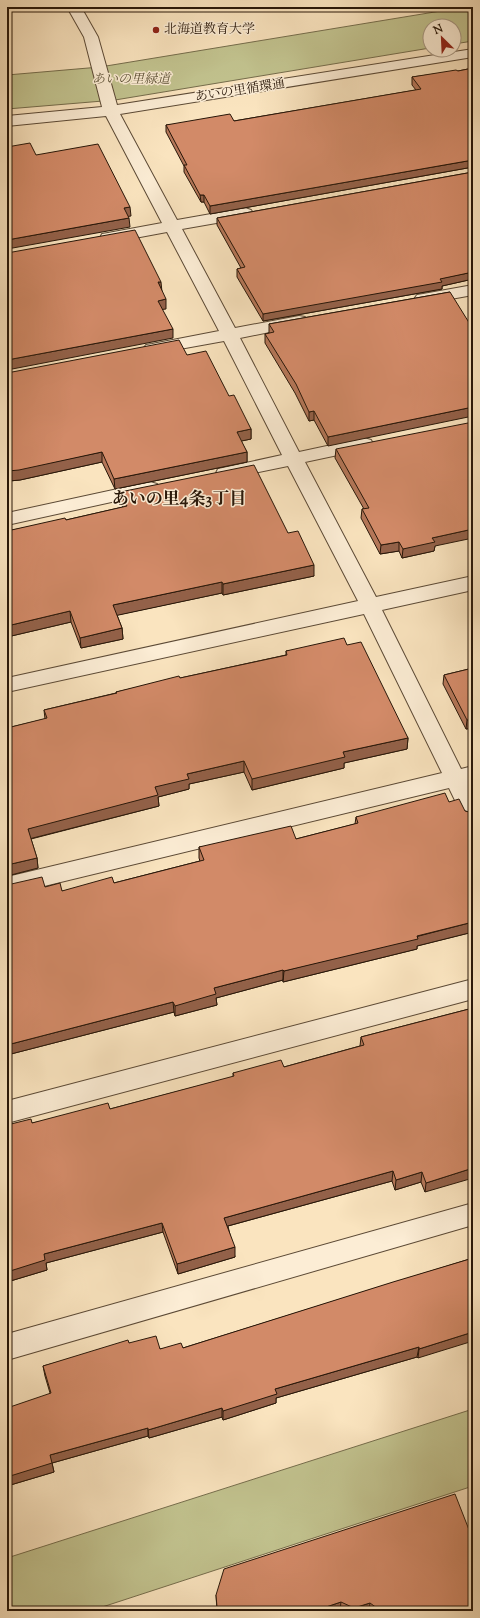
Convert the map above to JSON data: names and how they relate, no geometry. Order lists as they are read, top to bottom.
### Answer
{
  "streets": {
    "street": ["あいの里循環通"]
  },
  "districts": ["あいの里4条3丁目"],
  "parks": ["あいの里緑道"],
  "places": ["北海道教育大学"],
  "north": "top left"
}
